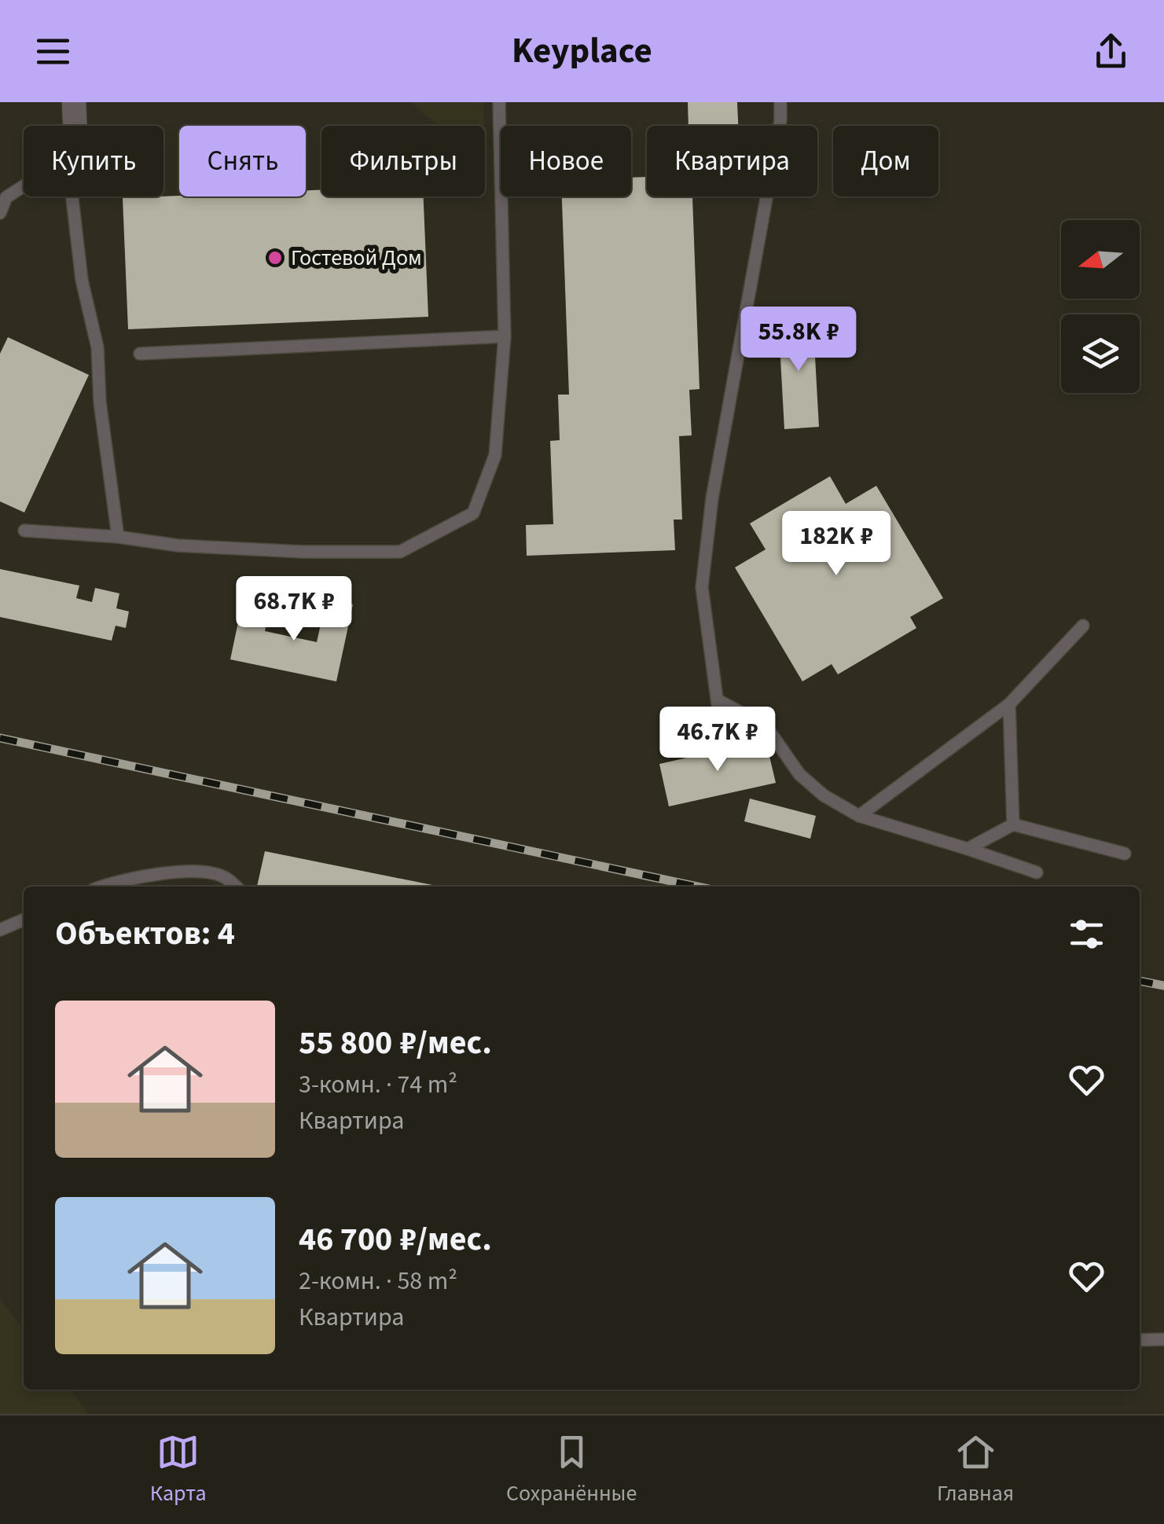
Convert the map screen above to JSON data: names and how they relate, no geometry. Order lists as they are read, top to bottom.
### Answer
{
  "places": ["Гостевой Дом"],
  "north": "left",
  "page": {
    "header": "Keyplace",
    "chip": [
      "Купить",
      "Снять",
      "Фильтры",
      "Новое",
      "Квартира",
      "Дом"
    ],
    "price": [
      "55.8K ₽",
      "182K ₽",
      "68.7K ₽",
      "46.7K ₽"
    ],
    "heading": "Объектов: 4",
    "list": [
      {
        "name": "55 800 ₽/мес.",
        "note": "3-комн. · 74 m² · Квартира"
      },
      {
        "name": "46 700 ₽/мес.",
        "note": "2-комн. · 58 m² · Квартира"
      }
    ],
    "tabs": ["Карта", "Сохранённые", "Главная"]
  }
}
